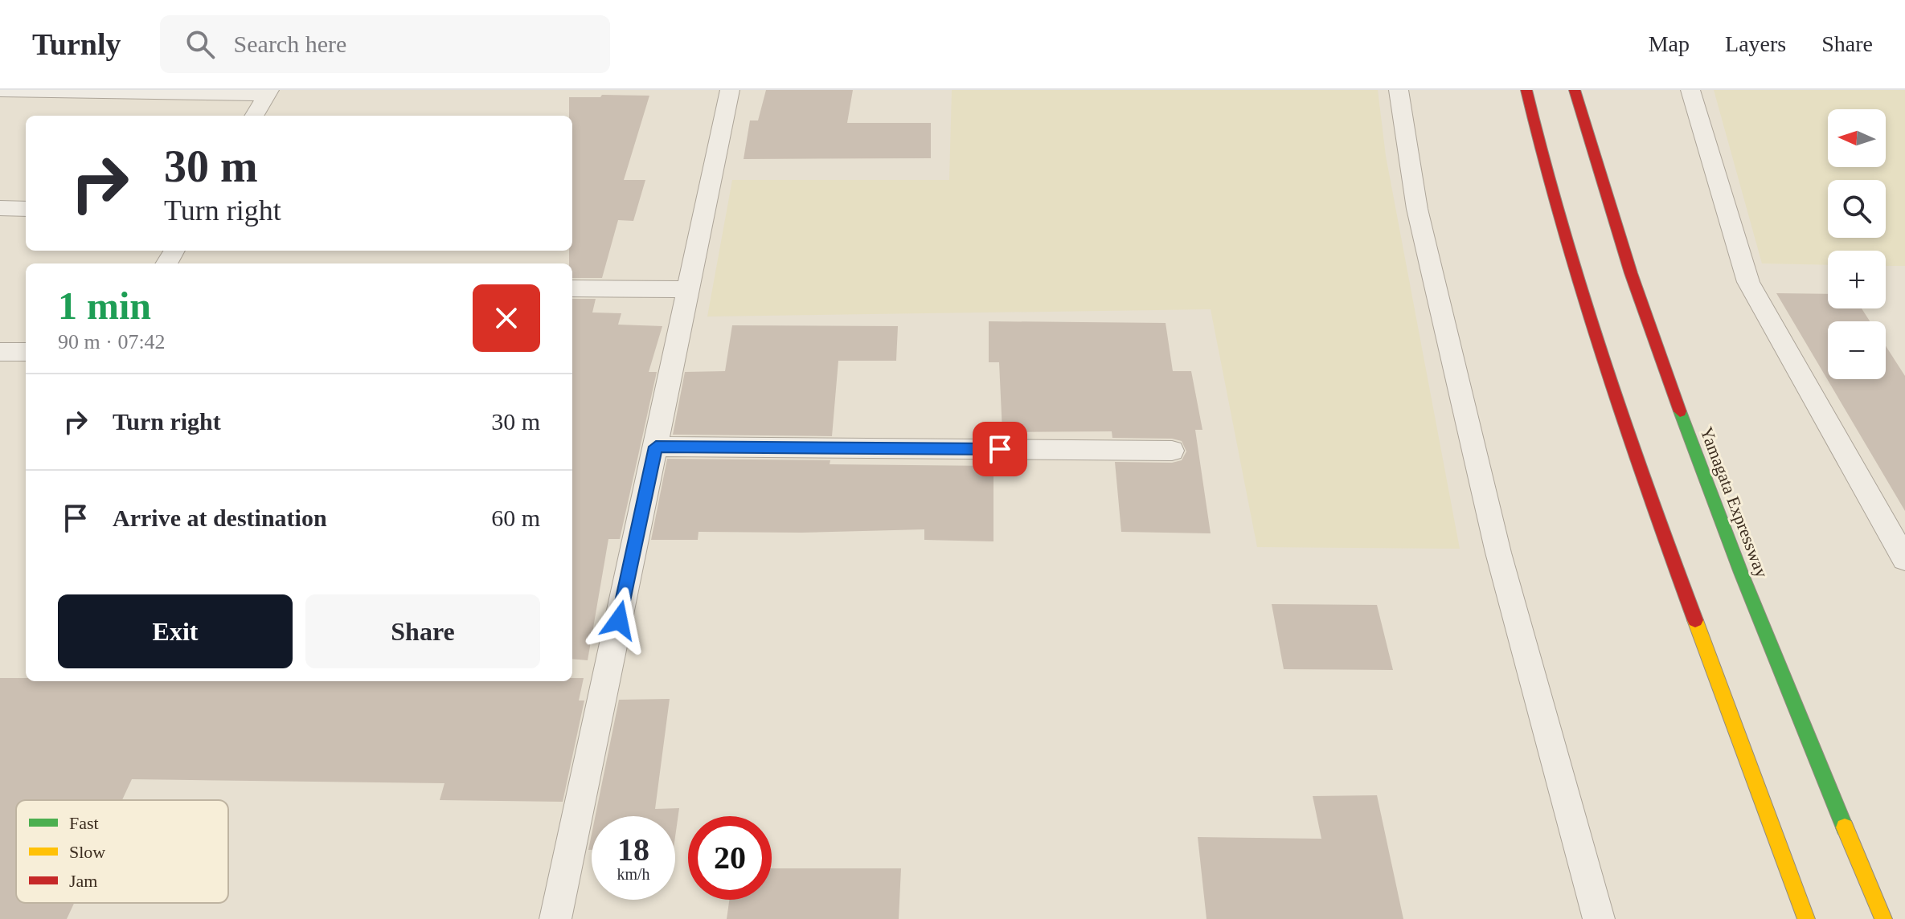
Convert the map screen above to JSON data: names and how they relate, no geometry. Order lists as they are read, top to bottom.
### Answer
{
  "streets": {
    "highway": ["Yamagata Expressway"]
  },
  "legend": ["Fast", "Slow", "Jam"],
  "north": "left",
  "page": {
    "header": "Turnly",
    "search": "Search here",
    "nav": ["Map", "Layers", "Share"],
    "map_buttons": ["+", "−"],
    "turn": ["30 m", "Turn right"],
    "heading": ["1 min", "90 m · 07:42"],
    "list": [
      {
        "name": "Turn right",
        "value": "30 m"
      },
      {
        "name": "Arrive at destination",
        "value": "60 m"
      }
    ],
    "buttons": ["Exit", "Share"],
    "speed": "18 km/h",
    "limit": "20"
  }
}
